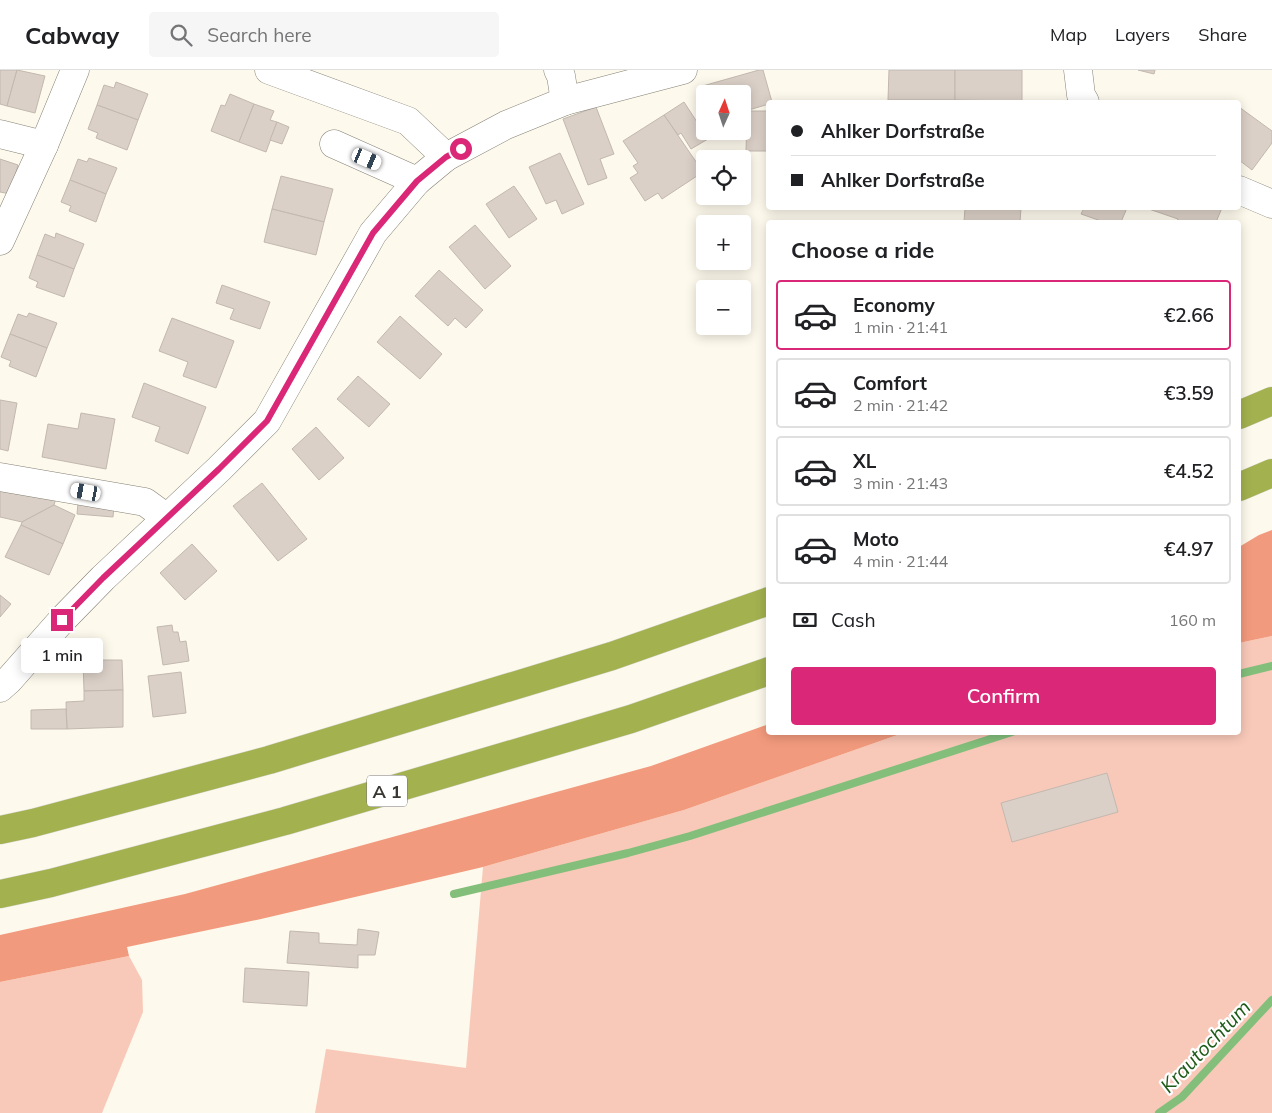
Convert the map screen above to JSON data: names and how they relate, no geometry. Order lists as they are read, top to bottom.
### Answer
{
  "streets": {
    "highway": ["A 1"]
  },
  "water": ["Krautochtum"],
  "north": "top",
  "page": {
    "header": "Cabway",
    "search": "Search here",
    "nav": ["Map", "Layers", "Share"],
    "map_buttons": ["+", "−"],
    "banner": ["Ahlker Dorfstraße", "Ahlker Dorfstraße"],
    "heading": "Choose a ride",
    "list": [
      {
        "name": "Economy",
        "note": "1 min · 21:41",
        "value": "€2.66"
      },
      {
        "name": "Comfort",
        "note": "2 min · 21:42",
        "value": "€3.59"
      },
      {
        "name": "XL",
        "note": "3 min · 21:43",
        "value": "€4.52"
      },
      {
        "name": "Moto",
        "note": "4 min · 21:44",
        "value": "€4.97"
      }
    ],
    "pay": ["Cash", "160 m"],
    "bubble": "1 min",
    "buttons": "Confirm"
  }
}
